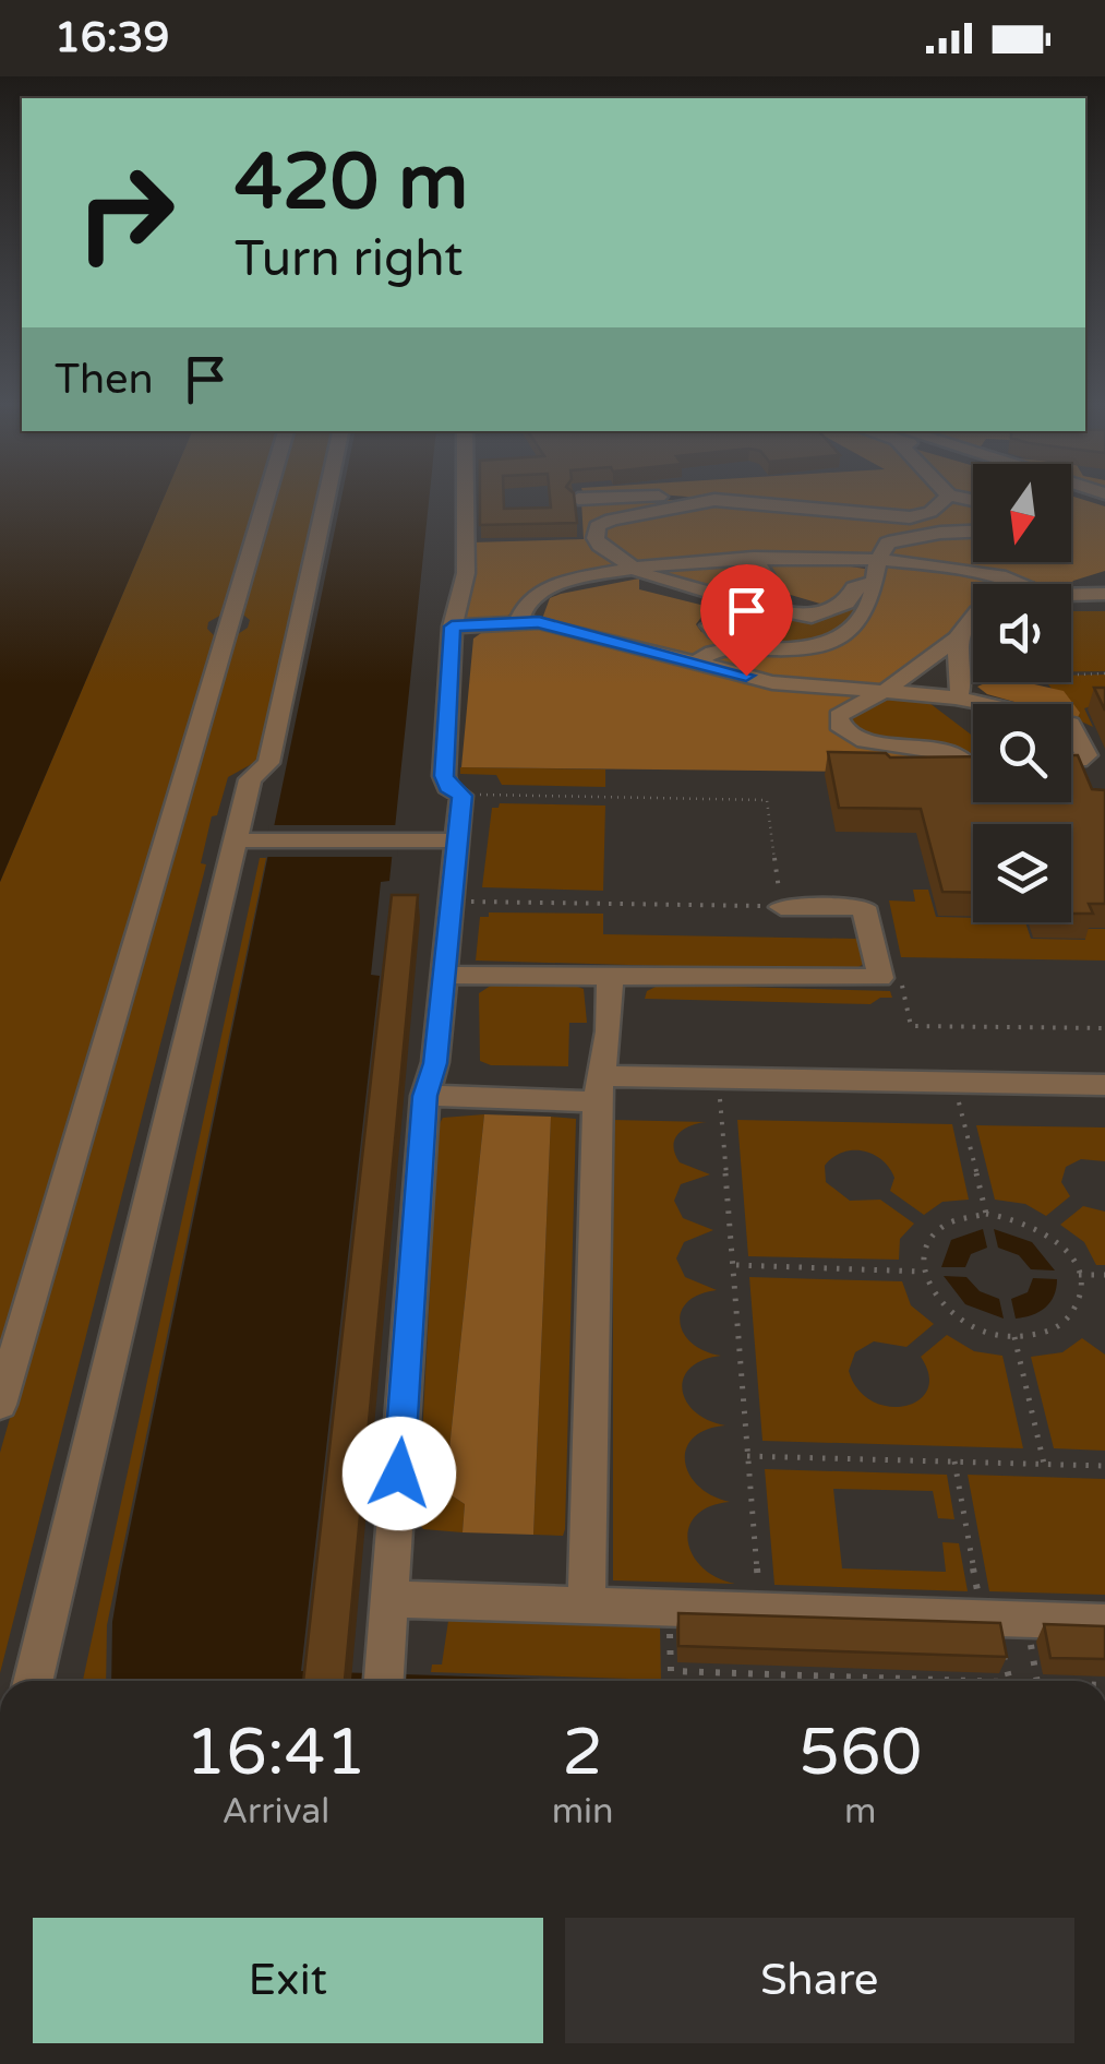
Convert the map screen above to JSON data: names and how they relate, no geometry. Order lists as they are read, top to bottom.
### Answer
{
  "north": "bottom",
  "page": {
    "status": "16:39",
    "turn": ["420 m", "Turn right"],
    "then": "Then",
    "eta": [
      "16:41",
      "Arrival",
      "2",
      "min",
      "560",
      "m"
    ],
    "buttons": ["Exit", "Share"]
  }
}
